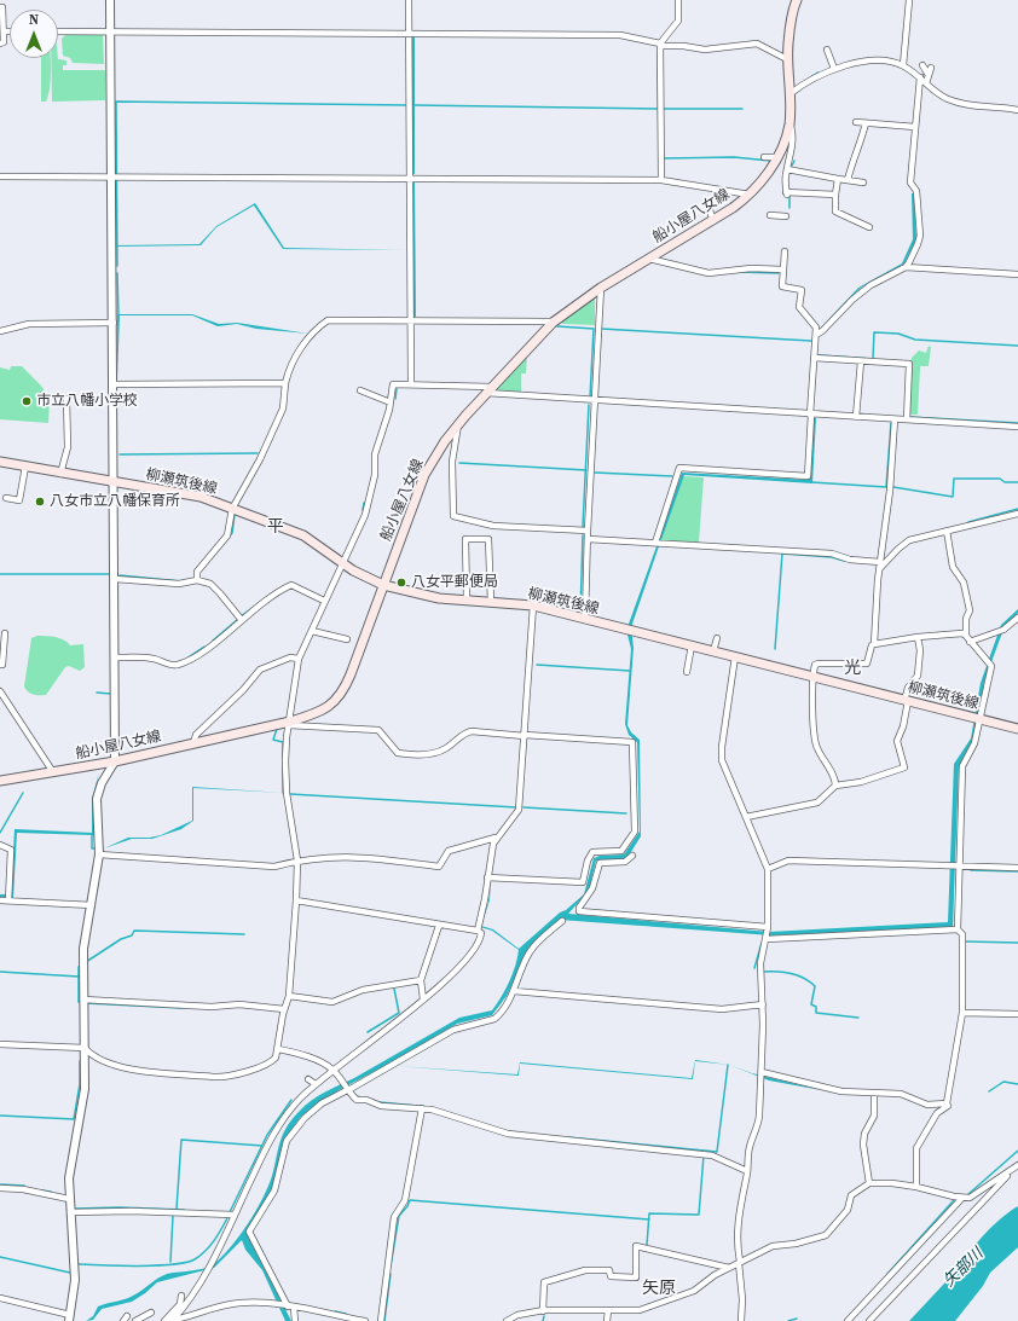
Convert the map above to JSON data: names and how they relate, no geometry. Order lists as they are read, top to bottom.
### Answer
{
  "streets": {
    "main road": ["船小屋八女線", "柳瀬筑後線"]
  },
  "crossings": [
    ["船小屋八女線", "柳瀬筑後線"]
  ],
  "districts": ["平", "光", "矢原"],
  "water": ["矢部川"],
  "places": ["市立八幡小学校", "八女市立八幡保育所", "八女平郵便局"],
  "north": "top"
}
